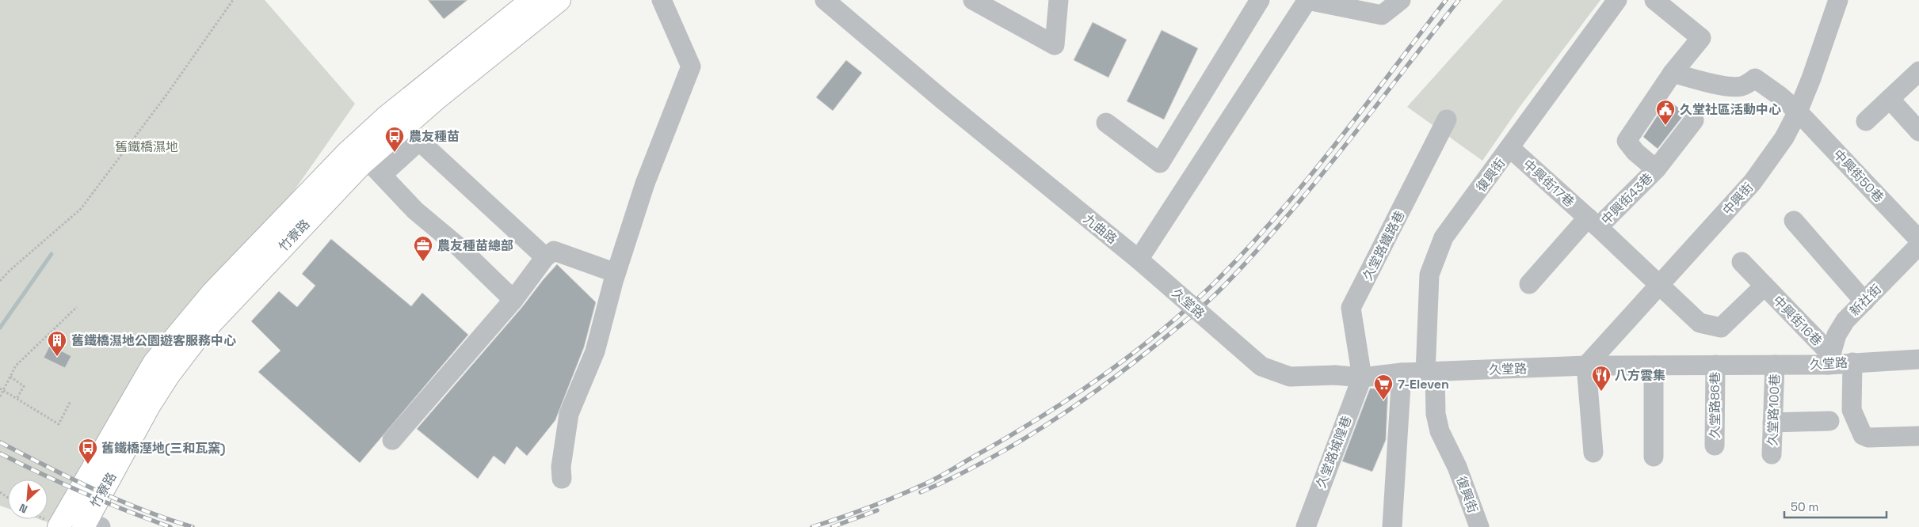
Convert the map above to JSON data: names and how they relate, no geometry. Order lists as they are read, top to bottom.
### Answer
{
  "streets": {
    "main road": ["竹寮路"],
    "street": [
      "復興街",
      "中興街50巷",
      "中興街17巷",
      "中興街43巷",
      "中興街",
      "九曲路",
      "久堂路鐵路巷",
      "新社街",
      "久堂路",
      "中興街16巷",
      "久堂路86巷",
      "久堂路100巷",
      "久堂路城隍巷"
    ]
  },
  "crossings": [
    ["復興街", "中興街17巷"],
    ["復興街", "久堂路"],
    ["中興街50巷", "中興街43巷"],
    ["中興街50巷", "中興街"],
    ["中興街17巷", "中興街43巷"],
    ["中興街17巷", "中興街"],
    ["中興街17巷", "中興街16巷"],
    ["中興街", "久堂路"],
    ["中興街", "中興街16巷"],
    ["九曲路", "久堂路"],
    ["久堂路鐵路巷", "久堂路"],
    ["久堂路鐵路巷", "久堂路城隍巷"],
    ["新社街", "久堂路"],
    ["新社街", "中興街16巷"],
    ["久堂路", "中興街16巷"],
    ["久堂路", "久堂路86巷"],
    ["久堂路", "久堂路100巷"],
    ["久堂路", "久堂路城隍巷"]
  ],
  "parks": ["舊鐵橋濕地"],
  "places": {
    "public building": ["久堂社區活動中心"],
    "bus stop": ["農友種苗", "舊鐵橋溼地(三和瓦窯)"],
    "office": ["農友種苗總部"],
    "building": ["舊鐵橋濕地公園遊客服務中心"],
    "restaurant": ["八方雲集"],
    "supermarket": ["7-Eleven"]
  },
  "scale_bar": "50 m",
  "north": "bottom left"
}
